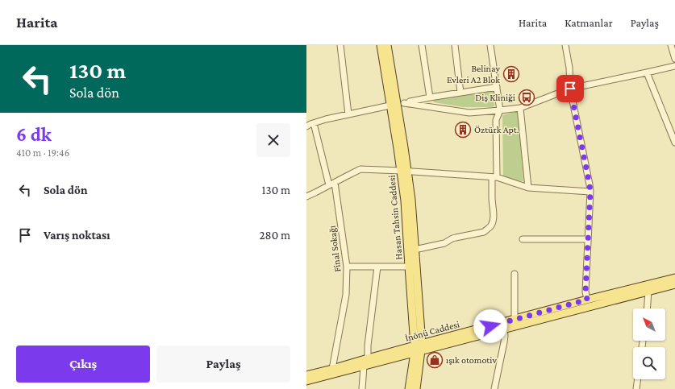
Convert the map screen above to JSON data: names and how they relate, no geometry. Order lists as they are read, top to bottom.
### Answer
{
  "streets": {
    "main road": ["Hasan Tahsin Caddesi", "İnönü Caddesi"],
    "street": ["Final Sokağı"]
  },
  "crossings": [
    ["Hasan Tahsin Caddesi", "İnönü Caddesi"],
    ["Final Sokağı", "İnönü Caddesi"]
  ],
  "places": {
    "building": ["Belinay Evleri A2 Blok", "Öztürk Apt."],
    "bus stop": ["Diş Kliniği"],
    "shop": ["ışık otomotiv"]
  },
  "north": "top left",
  "page": {
    "header": "Harita",
    "nav": ["Harita", "Katmanlar", "Paylaş"],
    "turn": ["130 m", "Sola dön"],
    "heading": ["6 dk", "410 m · 19:46"],
    "list": [
      {
        "name": "Sola dön",
        "value": "130 m"
      },
      {
        "name": "Varış noktası",
        "value": "280 m"
      }
    ],
    "buttons": ["Çıkış", "Paylaş"]
  }
}
